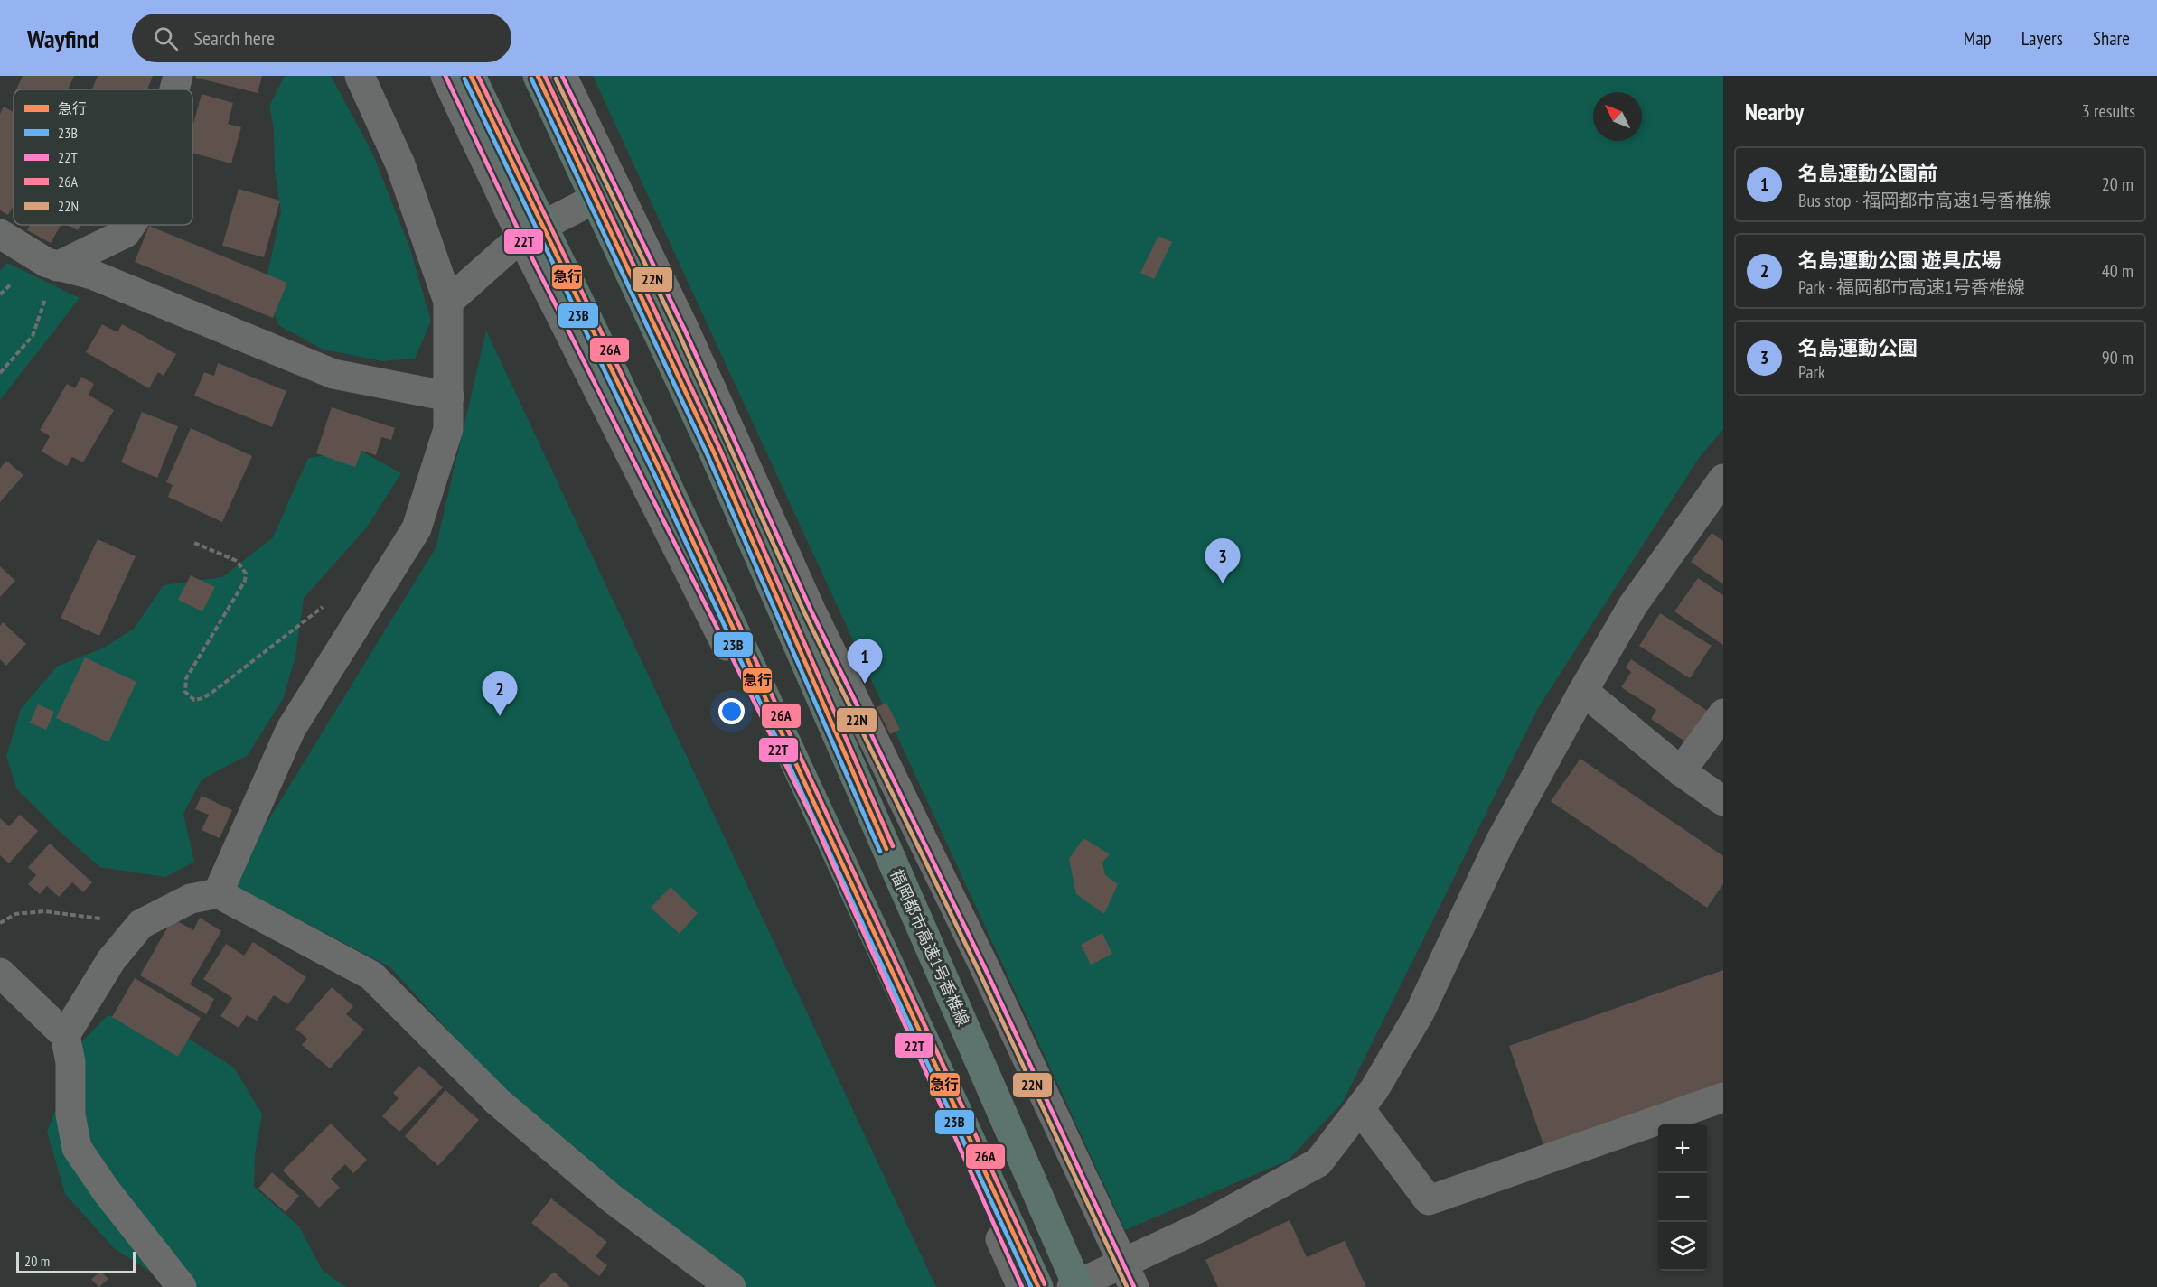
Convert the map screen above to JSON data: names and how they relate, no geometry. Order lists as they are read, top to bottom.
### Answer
{
  "streets": {
    "highway": ["福岡都市高速1号香椎線"]
  },
  "lines": [
    "transit line 急行",
    "transit line 22T",
    "transit line 26A",
    "transit line 23B",
    "transit line 22N"
  ],
  "legend": [
    "急行",
    "23B",
    "22T",
    "26A",
    "22N"
  ],
  "scale_bar": "20 m",
  "north": "top left",
  "page": {
    "header": "Wayfind",
    "search": "Search here",
    "nav": ["Map", "Layers", "Share"],
    "heading": ["Nearby", "3 results"],
    "list": [
      {
        "mark": "1",
        "name": "名島運動公園前",
        "note": "Bus stop · 福岡都市高速1号香椎線",
        "value": "20 m"
      },
      {
        "mark": "2",
        "name": "名島運動公園 遊具広場",
        "note": "Park · 福岡都市高速1号香椎線",
        "value": "40 m"
      },
      {
        "mark": "3",
        "name": "名島運動公園",
        "note": "Park",
        "value": "90 m"
      }
    ],
    "pins": ["3", "1", "2"],
    "map_buttons": ["+", "−"],
    "scale": "20 m"
  }
}
